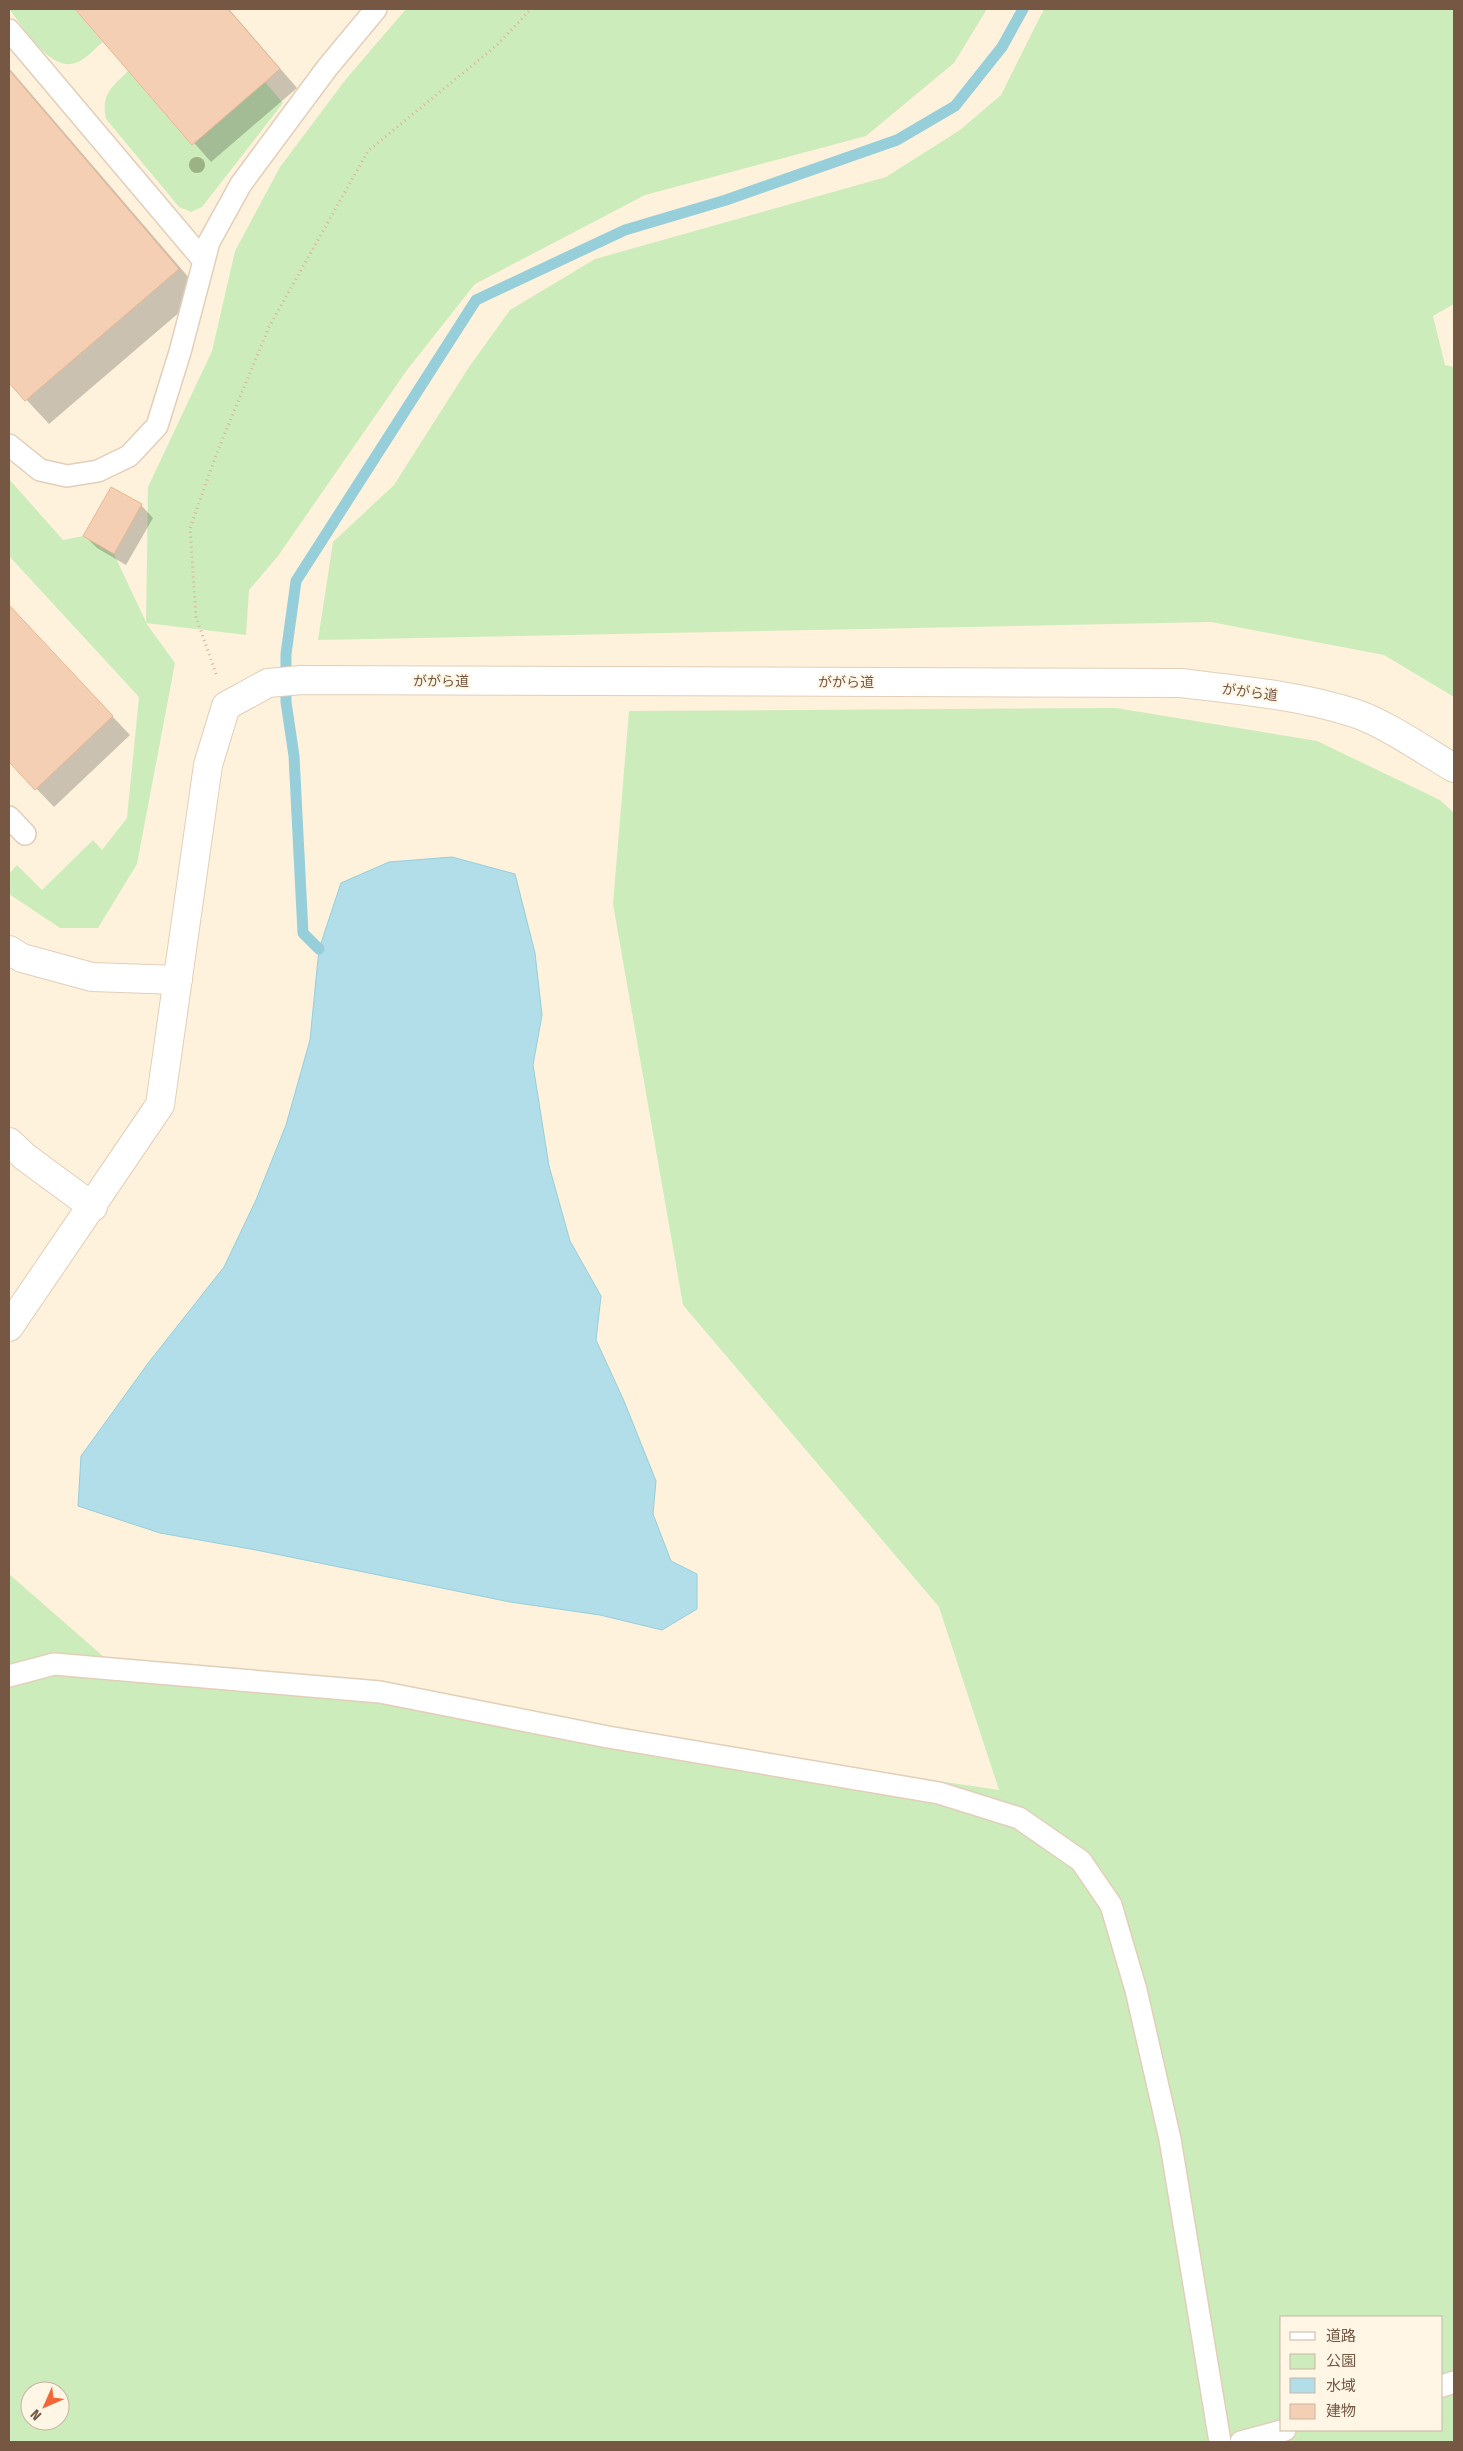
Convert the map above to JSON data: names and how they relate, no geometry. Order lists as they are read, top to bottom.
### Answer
{
  "streets": {
    "street": ["ががら道"]
  },
  "legend": [
    "道路",
    "公園",
    "水域",
    "建物"
  ],
  "north": "bottom left"
}
